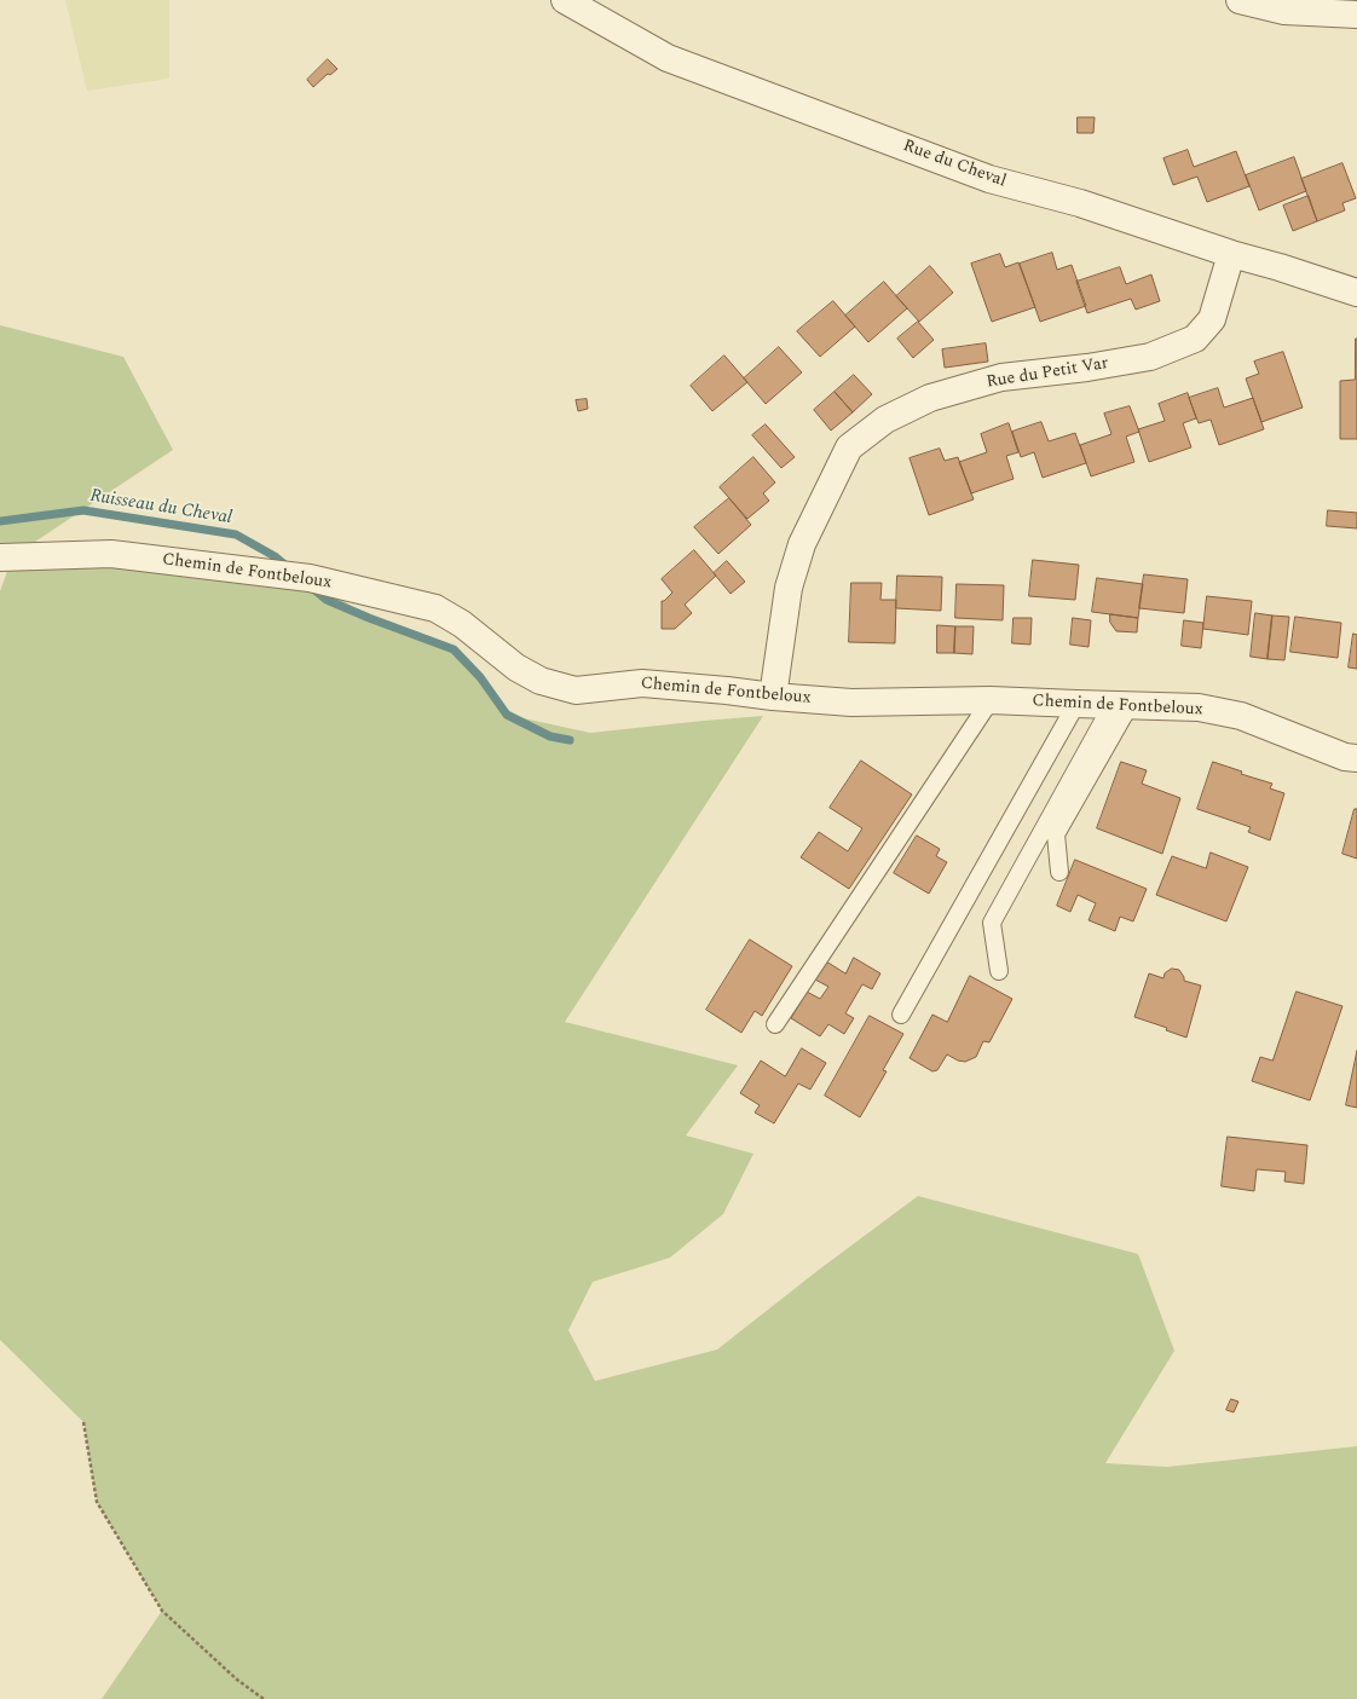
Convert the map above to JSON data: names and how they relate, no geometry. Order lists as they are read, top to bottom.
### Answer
{
  "streets": {
    "street": ["Rue du Cheval", "Rue du Petit Var", "Chemin de Fontbeloux"]
  },
  "crossings": [
    ["Rue du Cheval", "Rue du Petit Var"],
    ["Rue du Petit Var", "Chemin de Fontbeloux"]
  ],
  "water": ["Ruisseau du Cheval"]
}
